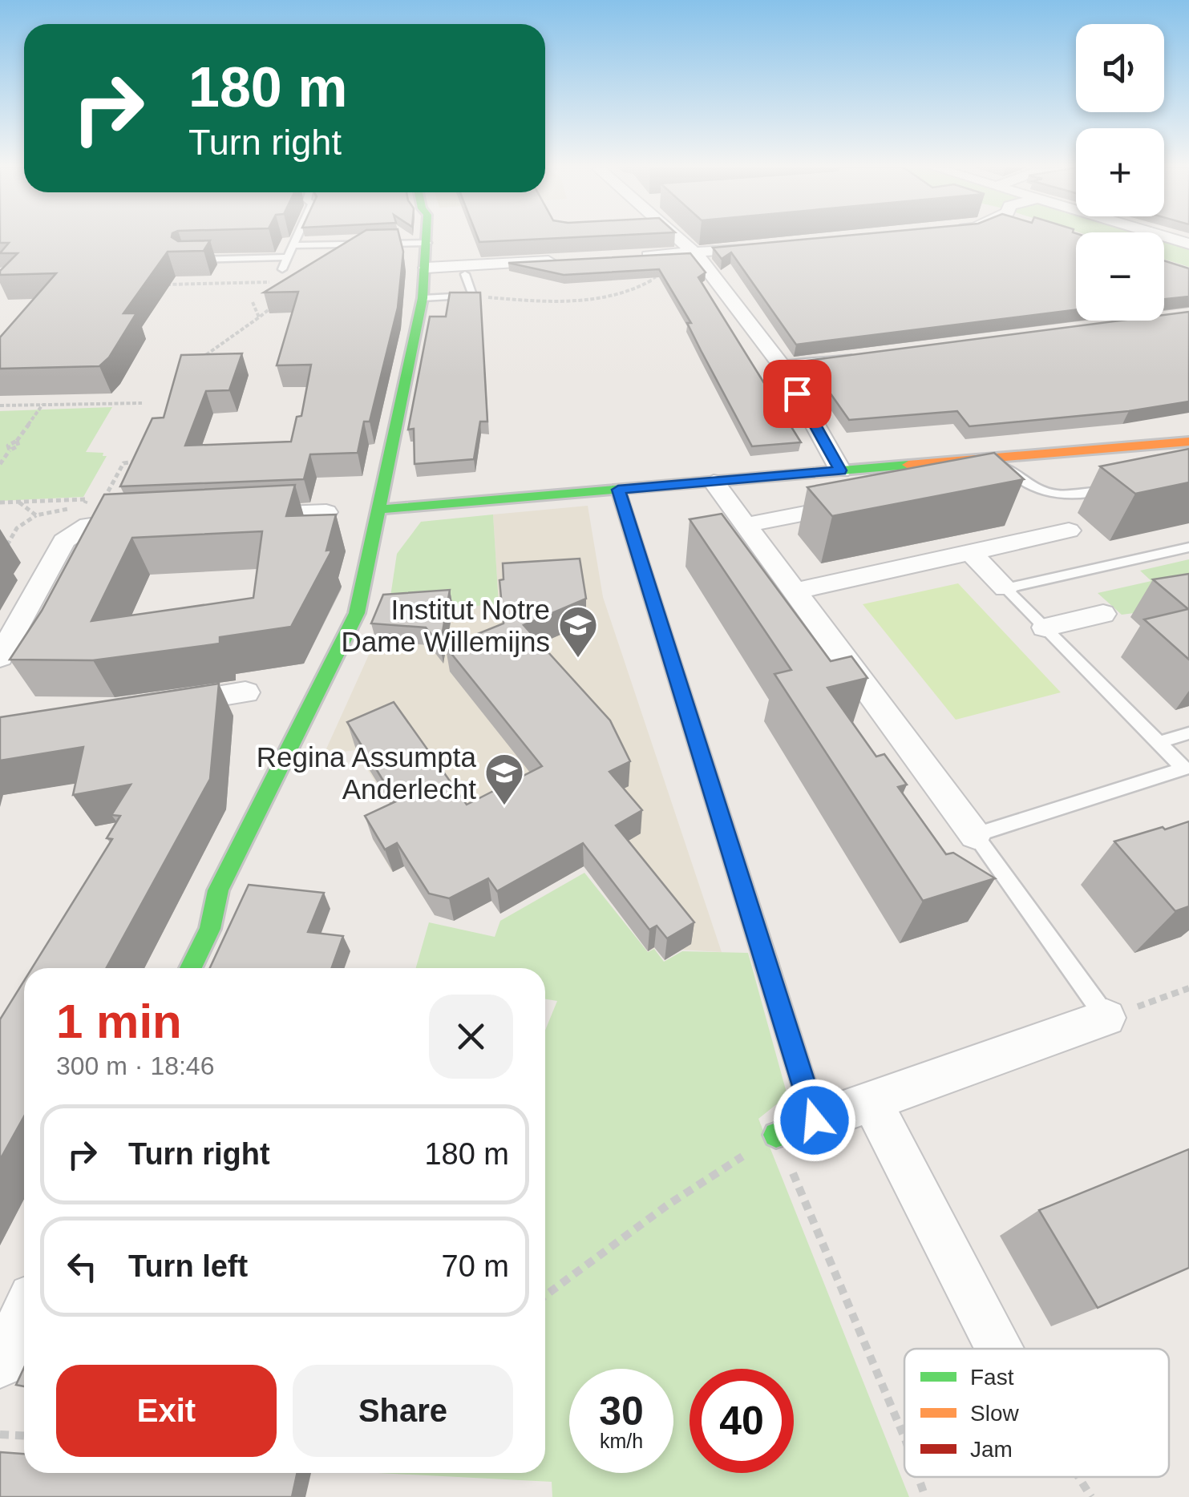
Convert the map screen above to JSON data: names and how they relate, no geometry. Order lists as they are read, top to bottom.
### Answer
{
  "places": {
    "school or university": ["Institut Notre Dame Willemijns", "Regina Assumpta Anderlecht"]
  },
  "legend": ["Fast", "Slow", "Jam"],
  "page": {
    "map_buttons": ["+", "−"],
    "turn": ["180 m", "Turn right"],
    "heading": ["1 min", "300 m · 18:46"],
    "list": [
      {
        "name": "Turn right",
        "value": "180 m"
      },
      {
        "name": "Turn left",
        "value": "70 m"
      }
    ],
    "buttons": ["Exit", "Share"],
    "speed": "30 km/h",
    "limit": "40"
  }
}
